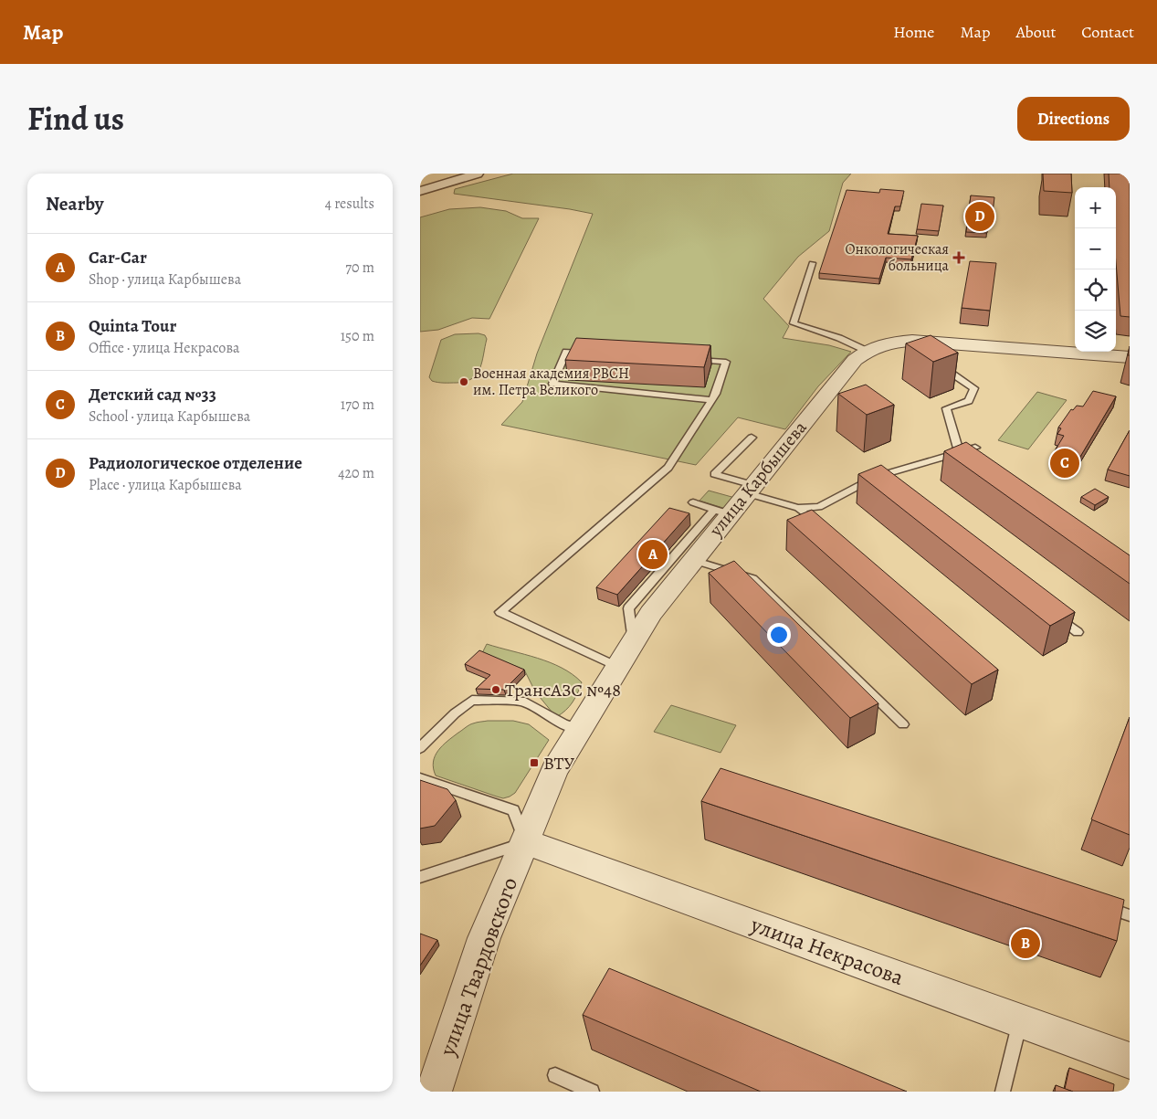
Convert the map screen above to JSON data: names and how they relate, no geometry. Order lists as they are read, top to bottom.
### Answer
{
  "streets": {
    "street": ["улица Карбышева", "улица Некрасова", "улица Твардовского"]
  },
  "crossings": [
    ["улица Карбышева", "улица Некрасова"],
    ["улица Карбышева", "улица Твардовского"],
    ["улица Некрасова", "улица Твардовского"]
  ],
  "places": {
    "health": ["Онкологическая больница"],
    "other": ["Военная академия РВСН им. Петра Великого", "ТрансАЗС №48"],
    "transit": ["ВТУ"]
  },
  "page": {
    "header": "Map",
    "nav": [
      "Home",
      "Map",
      "About",
      "Contact"
    ],
    "title": "Find us",
    "buttons": "Directions",
    "heading": ["Nearby", "4 results"],
    "map_buttons": ["+", "−"],
    "pins": [
      "D",
      "C",
      "A",
      "B"
    ],
    "list": [
      {
        "mark": "A",
        "name": "Car-Car",
        "note": "Shop · улица Карбышева",
        "value": "70 m"
      },
      {
        "mark": "B",
        "name": "Quinta Tour",
        "note": "Office · улица Некрасова",
        "value": "150 m"
      },
      {
        "mark": "C",
        "name": "Детский сад №33",
        "note": "School · улица Карбышева",
        "value": "170 m"
      },
      {
        "mark": "D",
        "name": "Радиологическое отделение",
        "note": "Place · улица Карбышева",
        "value": "420 m"
      }
    ]
  }
}
